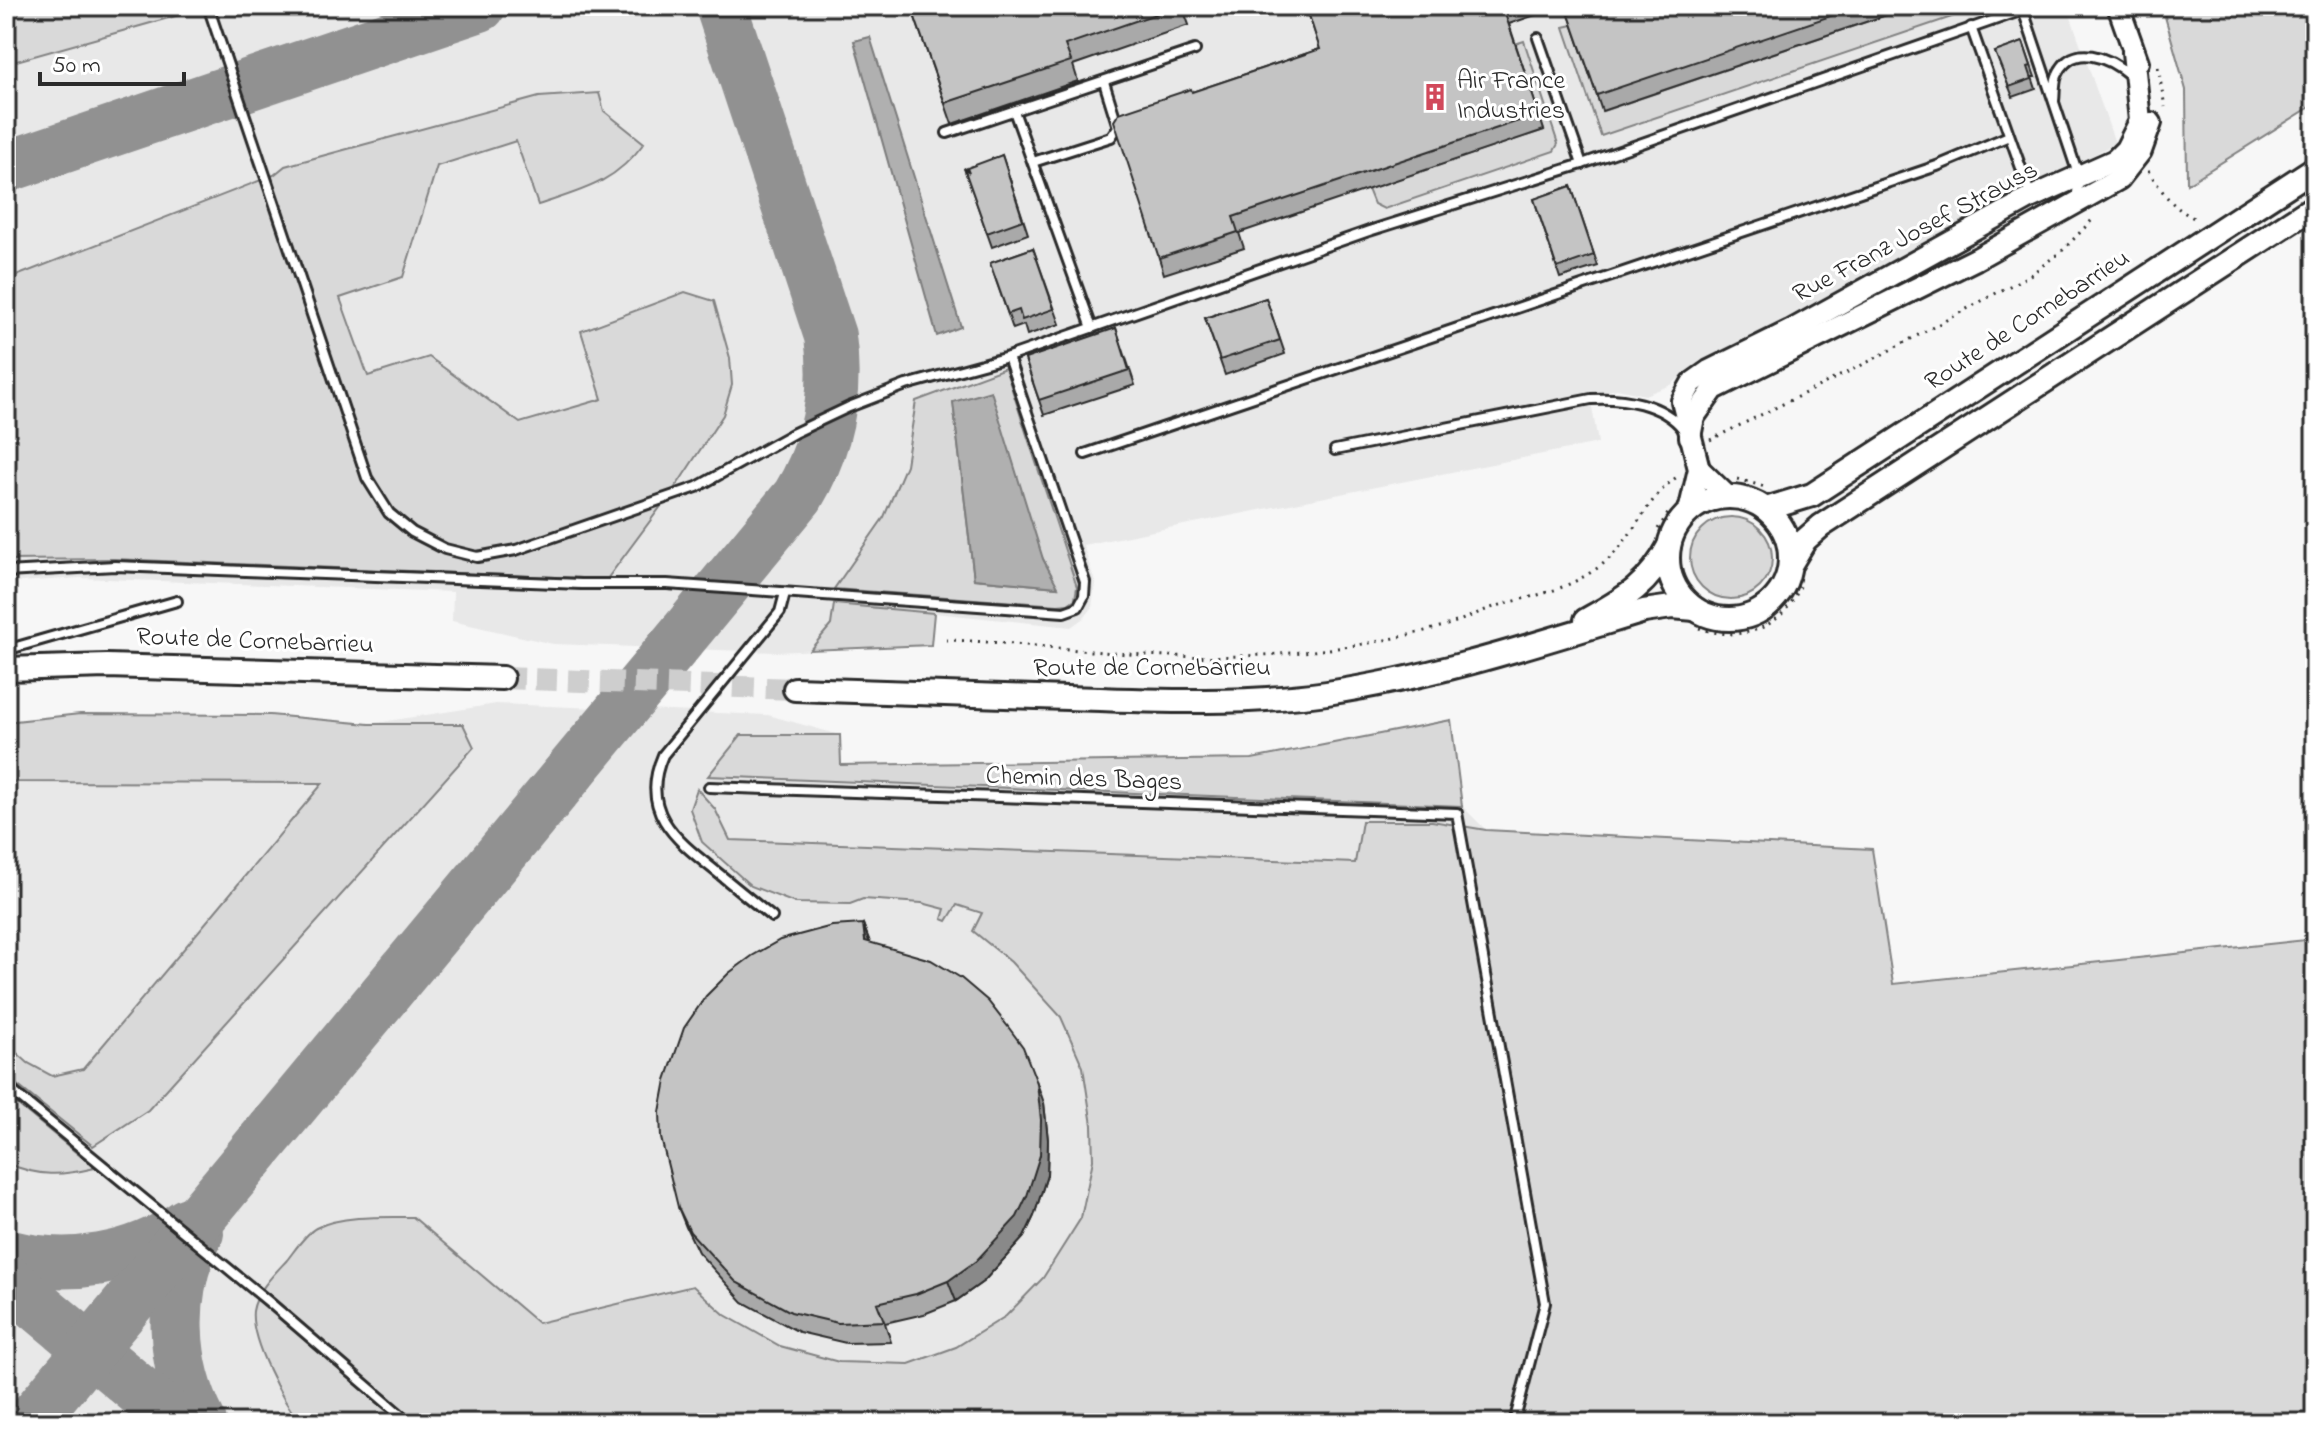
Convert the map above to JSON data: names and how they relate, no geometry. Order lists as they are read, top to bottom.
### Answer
{
  "streets": {
    "main road": ["Route de Cornebarrieu"],
    "street": ["Rue Franz Josef Strauss"],
    "lane": ["Chemin des Bages"]
  },
  "crossings": [
    ["Rue Franz Josef Strauss", "Route de Cornebarrieu"]
  ],
  "places": {
    "building": ["Air France Industries"]
  },
  "scale_bar": "50 m"
}
